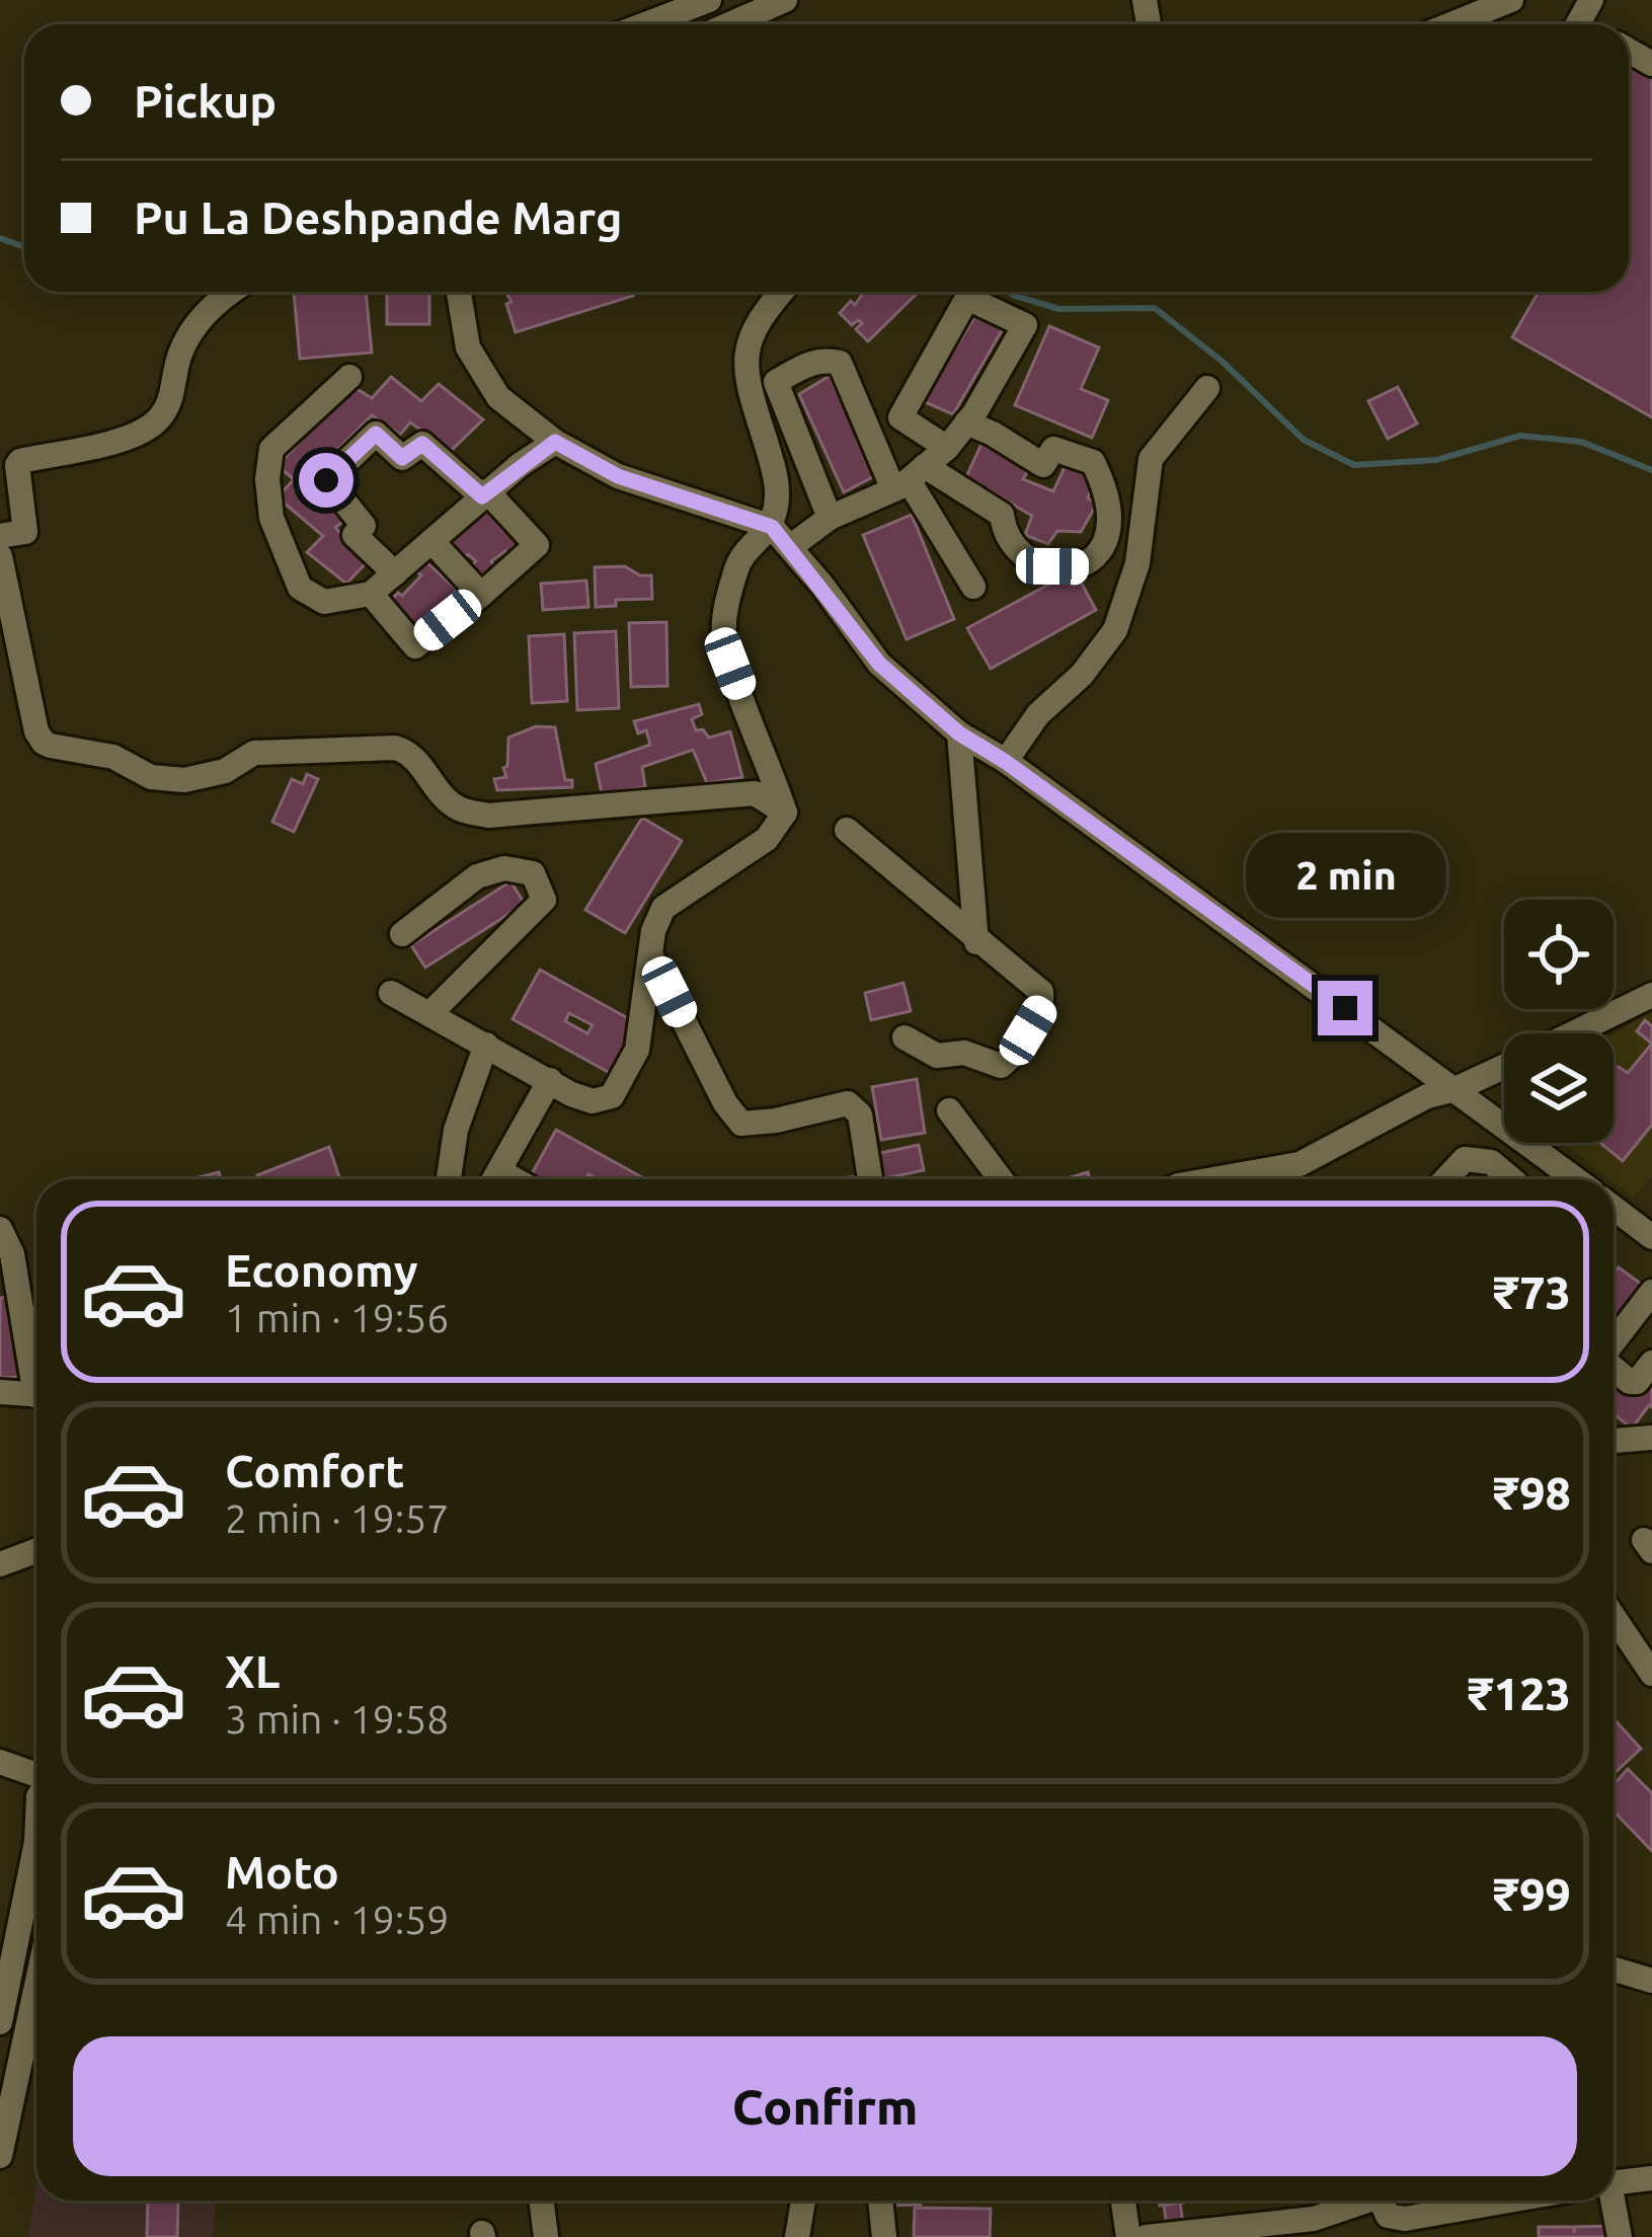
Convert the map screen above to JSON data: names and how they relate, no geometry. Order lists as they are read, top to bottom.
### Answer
{
  "page": {
    "banner": ["Pickup", "Pu La Deshpande Marg"],
    "bubble": "2 min",
    "list": [
      {
        "name": "Economy",
        "note": "1 min · 19:56",
        "value": "₹73"
      },
      {
        "name": "Comfort",
        "note": "2 min · 19:57",
        "value": "₹98"
      },
      {
        "name": "XL",
        "note": "3 min · 19:58",
        "value": "₹123"
      },
      {
        "name": "Moto",
        "note": "4 min · 19:59",
        "value": "₹99"
      }
    ],
    "buttons": "Confirm"
  }
}
